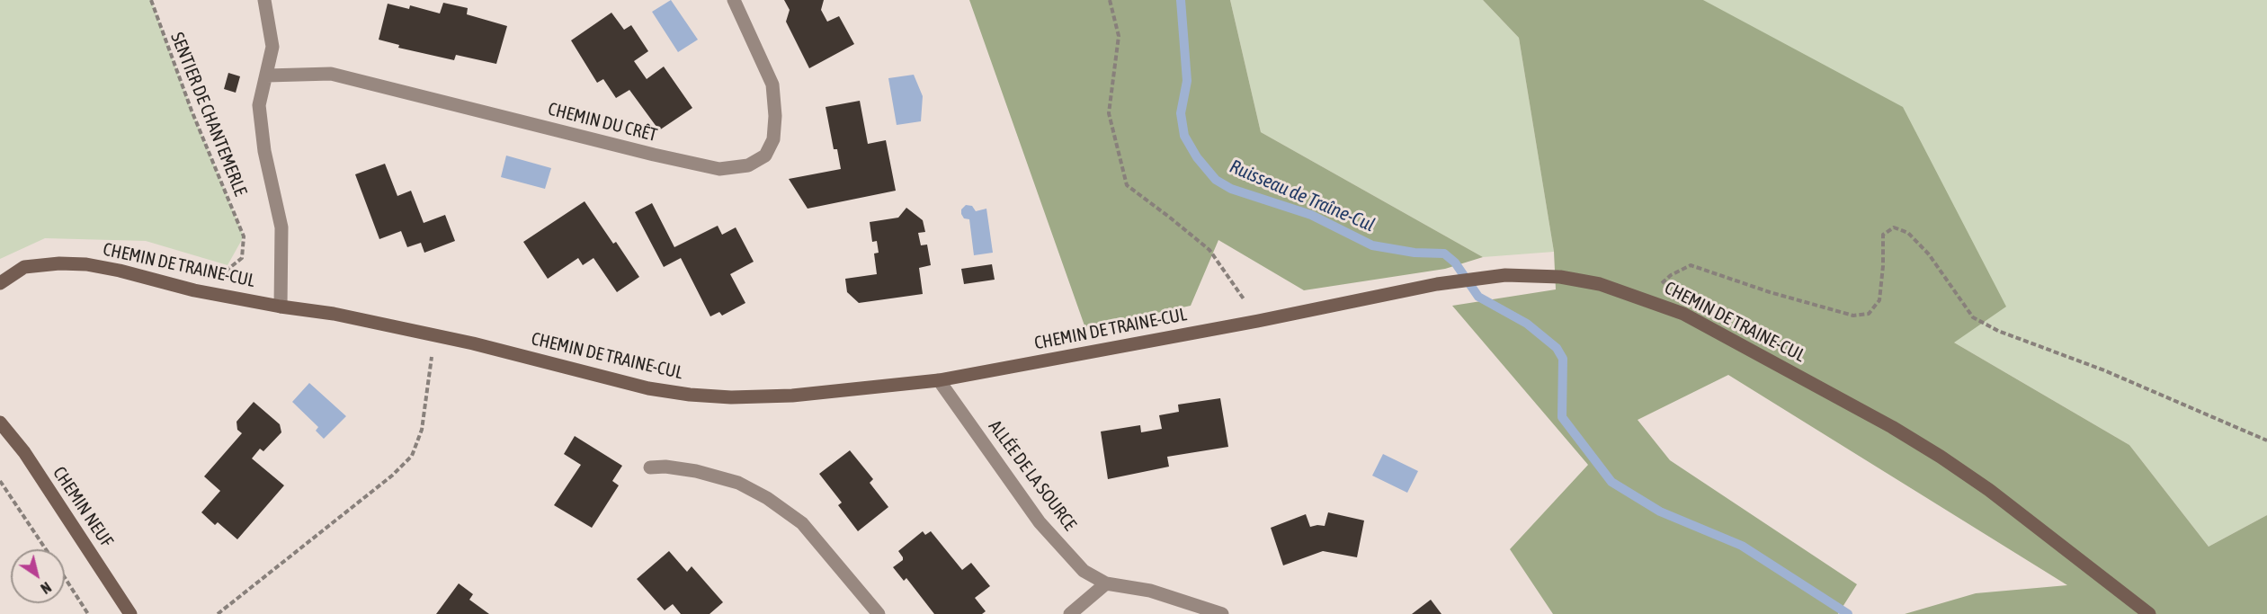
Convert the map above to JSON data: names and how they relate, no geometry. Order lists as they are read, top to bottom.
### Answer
{
  "streets": {
    "street": [
      "CHEMIN DU CRÊT",
      "CHEMIN DE TRAINE-CUL",
      "ALLÉE DE LA SOURCE",
      "CHEMIN NEUF"
    ],
    "path": ["SENTIER DE CHANTEMERLE"]
  },
  "crossings": [
    ["CHEMIN DE TRAINE-CUL", "ALLÉE DE LA SOURCE"]
  ],
  "water": ["Ruisseau de Traîne-Cul"],
  "north": "bottom right"
}
